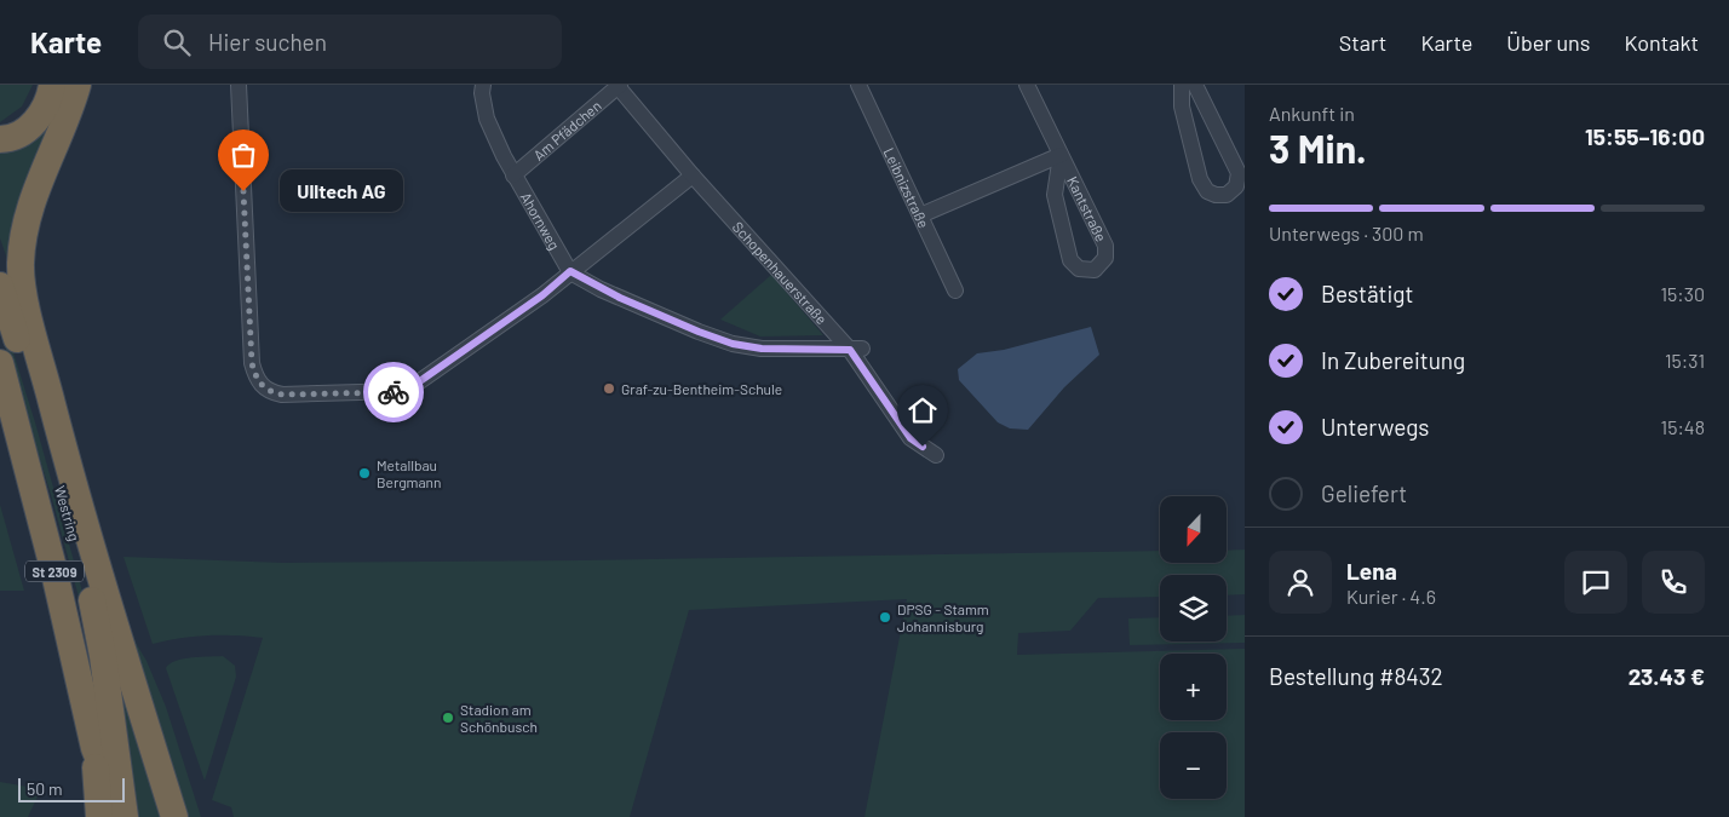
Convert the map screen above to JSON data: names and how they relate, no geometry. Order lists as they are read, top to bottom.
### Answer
{
  "streets": {
    "highway": ["Westring", "St 2309"],
    "street": [
      "Am Pfädchen",
      "Leibnizstraße",
      "Kantstraße",
      "Ahornweg",
      "Schopenhauerstraße"
    ]
  },
  "crossings": [
    ["Am Pfädchen", "Ahornweg"],
    ["Am Pfädchen", "Schopenhauerstraße"]
  ],
  "places": [
    "Ulltech AG",
    "Graf-zu-Bentheim-Schule",
    "Metallbau Bergmann",
    "DPSG - Stamm Johannisburg",
    "Stadion am Schönbusch"
  ],
  "scale_bar": "50 m",
  "north": "bottom",
  "page": {
    "header": "Karte",
    "search": "Hier suchen",
    "nav": [
      "Start",
      "Karte",
      "Über uns",
      "Kontakt"
    ],
    "heading": ["3 Min.", "Ankunft in", "15:55–16:00"],
    "panel": [
      "Lena",
      "Kurier · 4.6",
      "Bestellung #8432",
      "23.43 €"
    ],
    "bubble": "Ulltech AG",
    "bar": "Unterwegs · 300 m",
    "list": [
      ["Bestätigt", "15:30"],
      ["In Zubereitung", "15:31"],
      ["Unterwegs", "15:48"],
      "Geliefert"
    ],
    "map_buttons": ["+", "−"],
    "scale": "50 m"
  }
}
